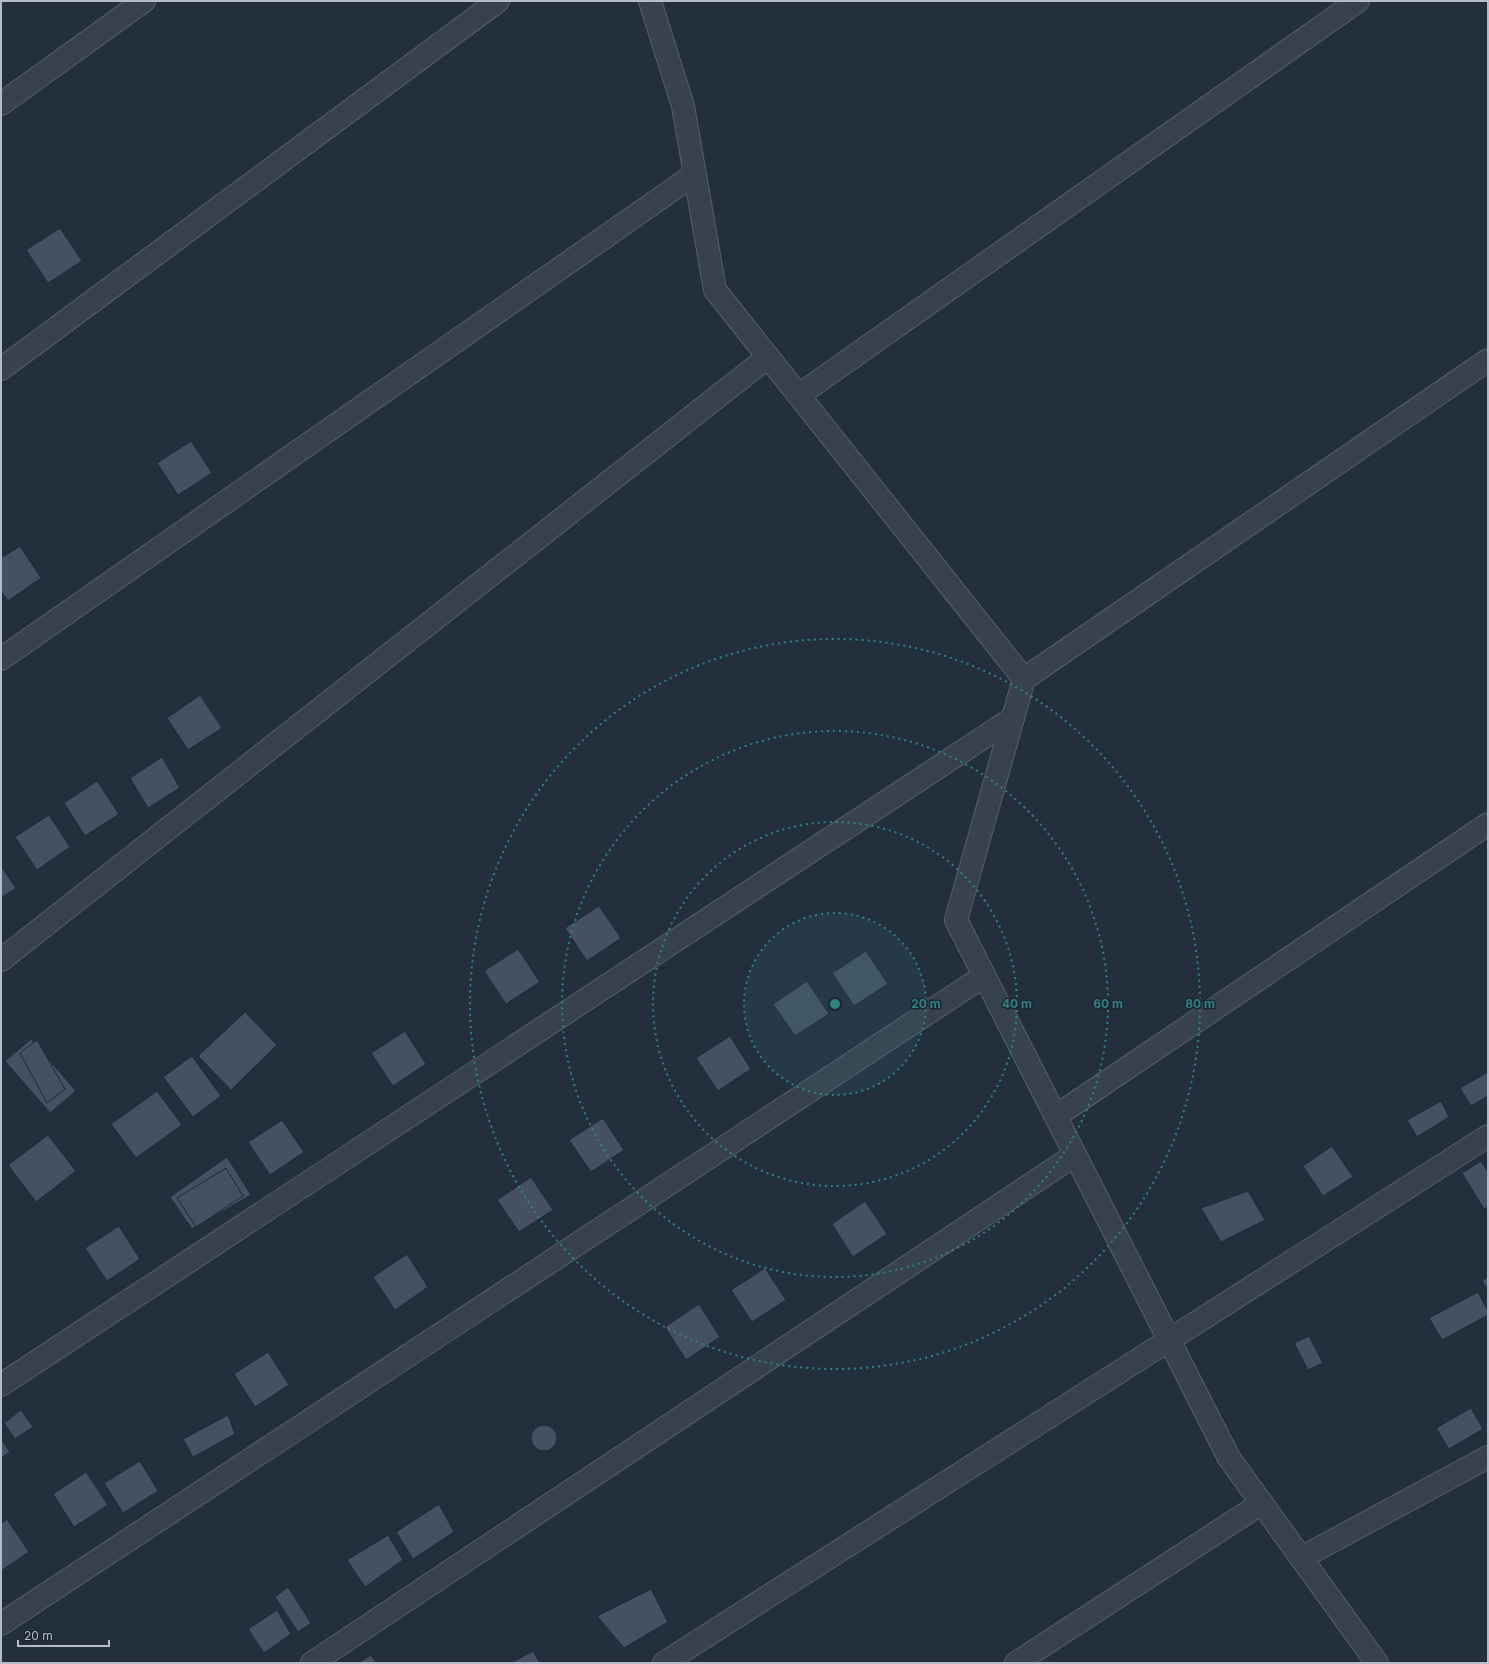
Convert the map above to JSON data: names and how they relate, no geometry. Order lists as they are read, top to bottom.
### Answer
{
  "scale_bar": "20 m",
  "rings": [
    "20 m",
    "40 m",
    "60 m",
    "80 m"
  ]
}
